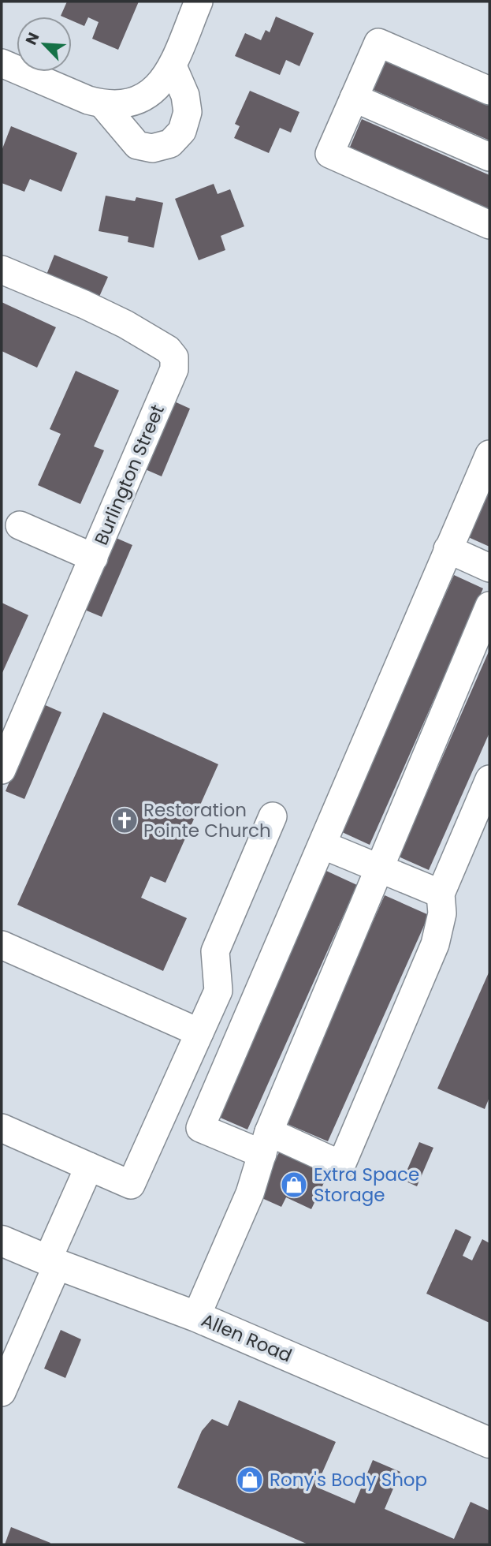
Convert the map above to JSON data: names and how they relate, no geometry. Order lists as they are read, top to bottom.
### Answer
{
  "streets": {
    "main road": ["Allen Road"],
    "street": ["Burlington Street"]
  },
  "places": {
    "church": ["Restoration Pointe Church"],
    "shop": ["Extra Space Storage", "Rony's Body Shop"]
  },
  "north": "top left"
}
